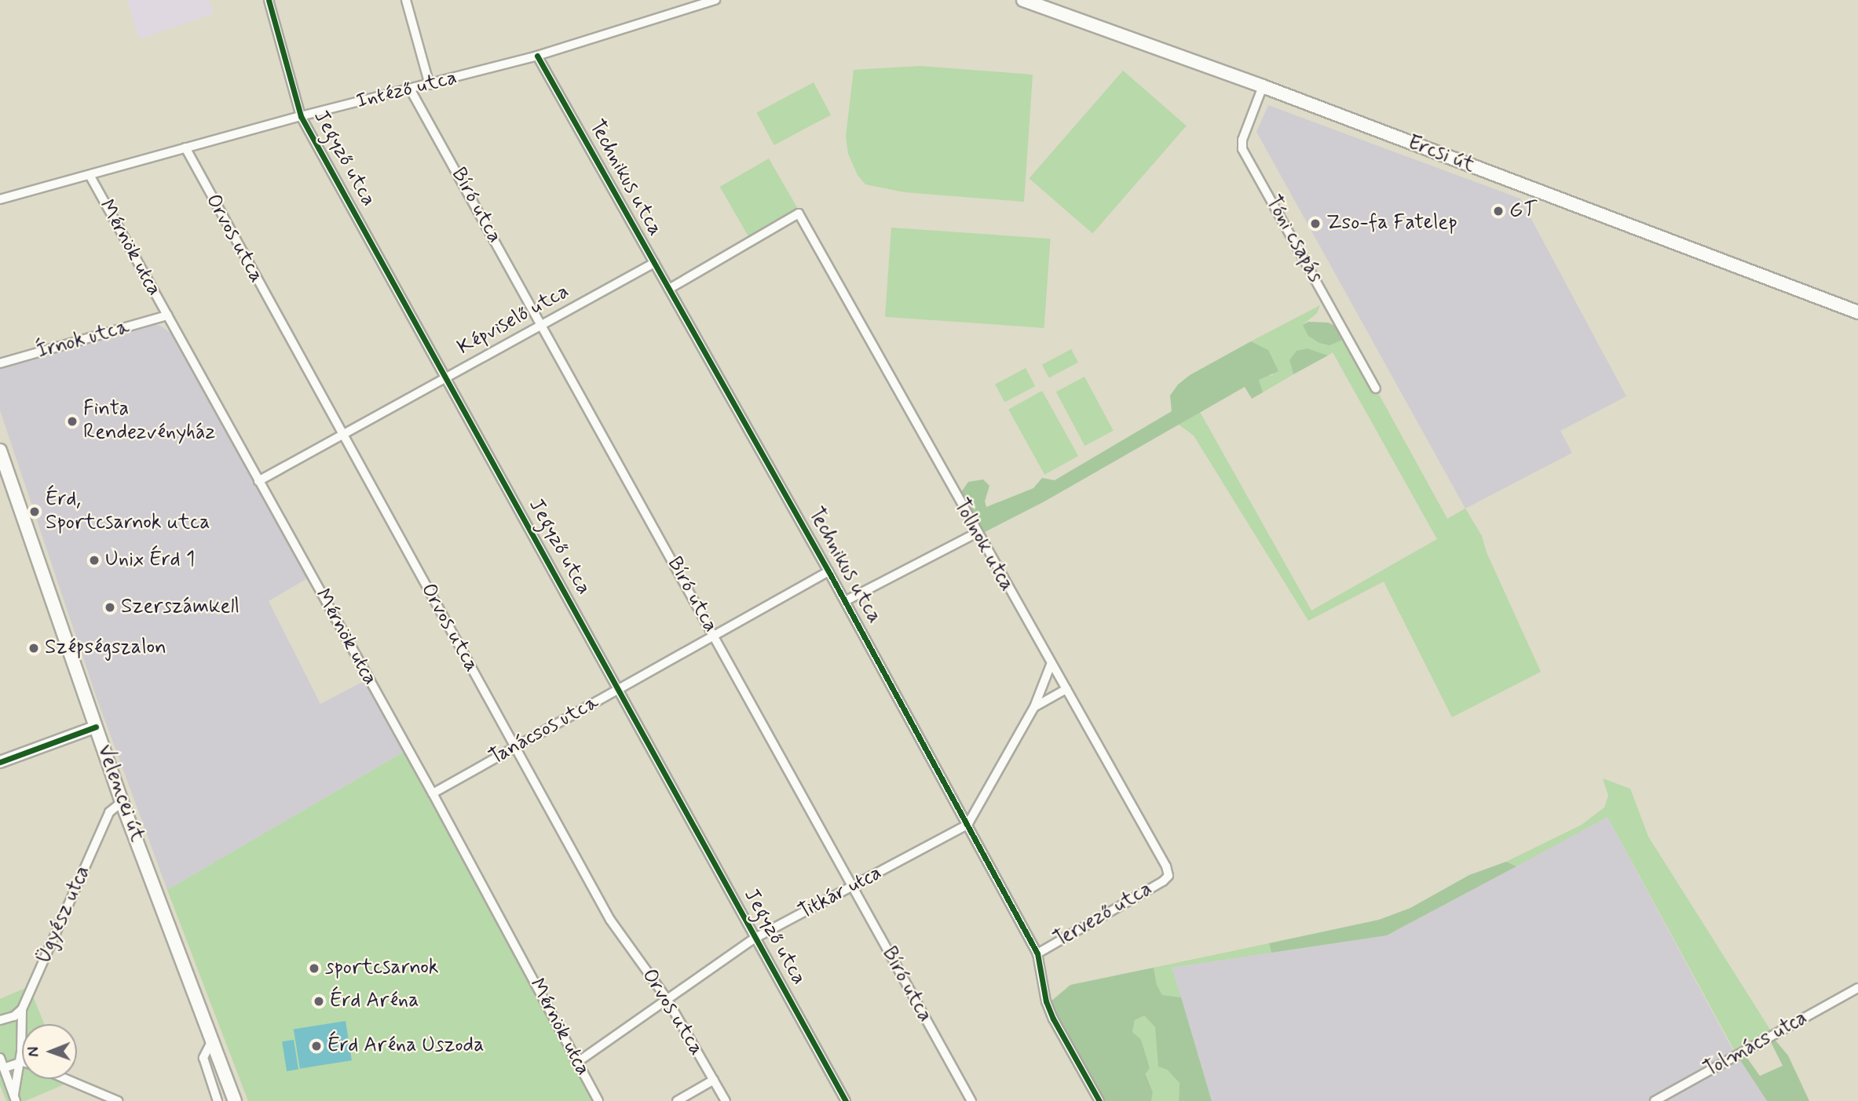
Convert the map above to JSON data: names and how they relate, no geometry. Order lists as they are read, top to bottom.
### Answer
{
  "streets": {
    "main road": ["Ercsi út", "Velencei út"],
    "street": [
      "Intéző utca",
      "Jegyző utca",
      "Technikus utca",
      "Bíró utca",
      "Orvos utca",
      "Tóni csapás",
      "Mérnök utca",
      "Képviselő utca",
      "Írnok utca",
      "Tollnok utca",
      "Tanácsos utca",
      "Titkár utca",
      "Ügyész utca",
      "Tervező utca",
      "Tolmács utca"
    ]
  },
  "crossings": [
    ["Intéző utca", "Jegyző utca"],
    ["Intéző utca", "Technikus utca"],
    ["Intéző utca", "Bíró utca"],
    ["Intéző utca", "Orvos utca"],
    ["Intéző utca", "Mérnök utca"],
    ["Ercsi út", "Tóni csapás"],
    ["Jegyző utca", "Képviselő utca"],
    ["Jegyző utca", "Tanácsos utca"],
    ["Jegyző utca", "Titkár utca"],
    ["Technikus utca", "Képviselő utca"],
    ["Technikus utca", "Tollnok utca"],
    ["Technikus utca", "Tanácsos utca"],
    ["Technikus utca", "Titkár utca"],
    ["Technikus utca", "Tervező utca"],
    ["Bíró utca", "Képviselő utca"],
    ["Bíró utca", "Tanácsos utca"],
    ["Bíró utca", "Titkár utca"],
    ["Orvos utca", "Képviselő utca"],
    ["Orvos utca", "Tanácsos utca"],
    ["Orvos utca", "Titkár utca"],
    ["Mérnök utca", "Képviselő utca"],
    ["Mérnök utca", "Írnok utca"],
    ["Mérnök utca", "Tanácsos utca"],
    ["Mérnök utca", "Titkár utca"],
    ["Tollnok utca", "Tervező utca"],
    ["Velencei út", "Ügyész utca"]
  ],
  "places": [
    "GT",
    "Zso-fa Fatelep",
    "Finta Rendezvényház",
    "Érd, Sportcsarnok utca",
    "Unix Érd 1",
    "Szerszámkell",
    "Szépségszalon",
    "sportcsarnok",
    "Érd Aréna",
    "Érd Aréna Uszoda"
  ],
  "north": "left"
}
